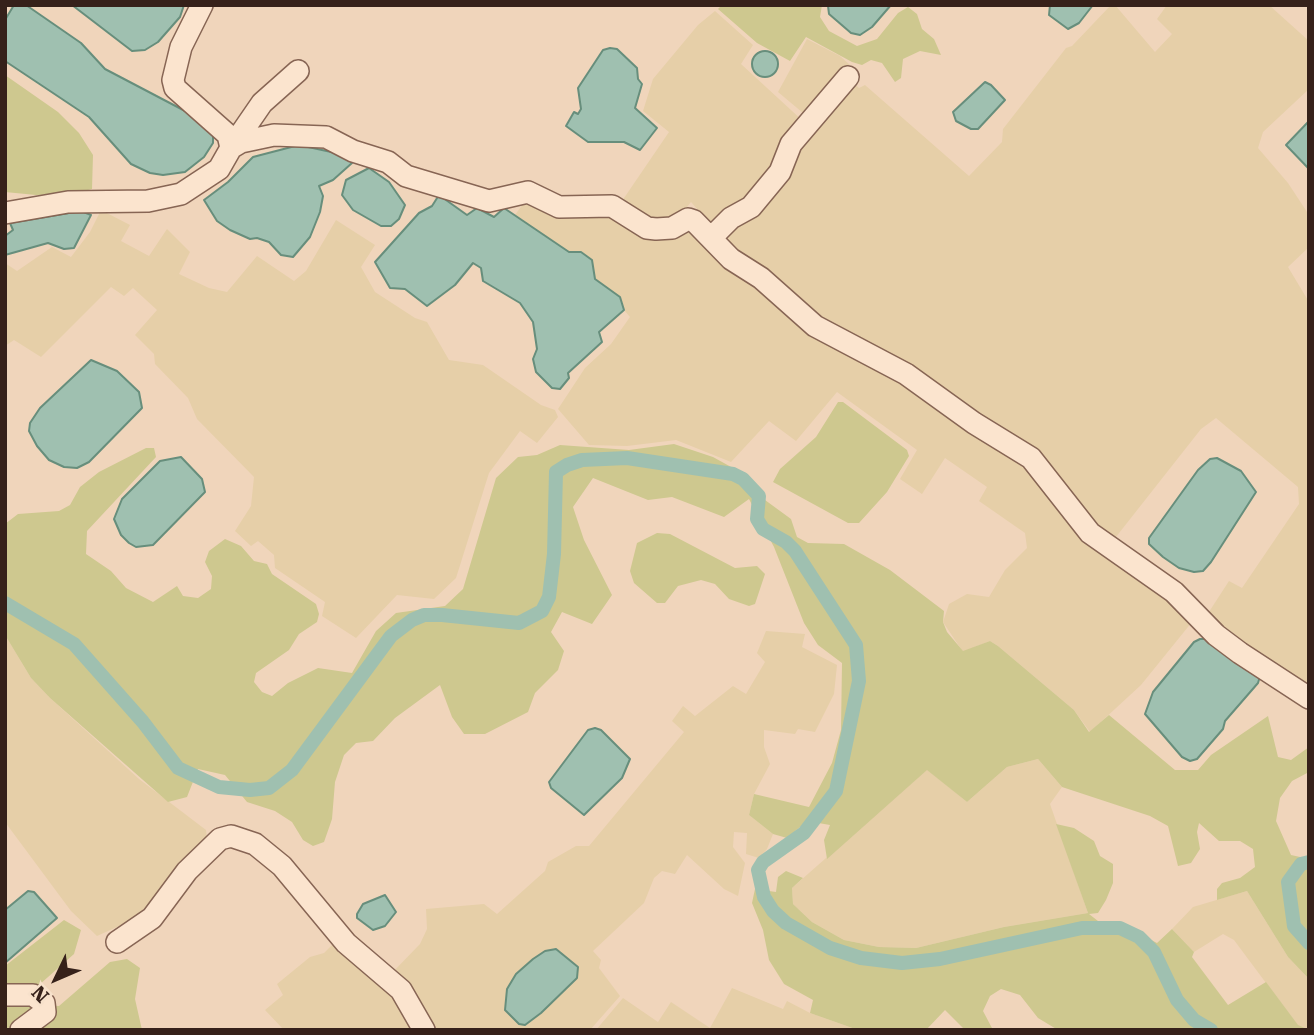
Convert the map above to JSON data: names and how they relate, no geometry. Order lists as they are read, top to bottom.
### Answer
{
  "north": "bottom left"
}
